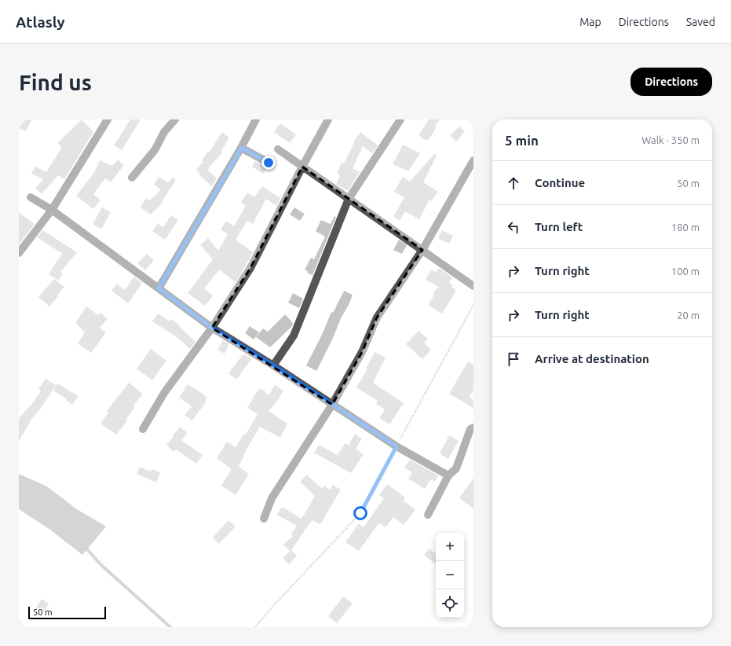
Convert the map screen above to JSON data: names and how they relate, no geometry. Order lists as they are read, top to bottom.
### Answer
{
  "scale_bar": "50 m",
  "page": {
    "header": "Atlasly",
    "nav": ["Map", "Directions", "Saved"],
    "buttons": "Directions",
    "title": "Find us",
    "heading": ["5 min", "Walk · 350 m"],
    "list": [
      ["Continue", "50 m"],
      ["Turn left", "180 m"],
      ["Turn right", "100 m"],
      ["Turn right", "20 m"],
      "Arrive at destination"
    ],
    "map_buttons": ["+", "−"],
    "scale": "50 m"
  }
}
